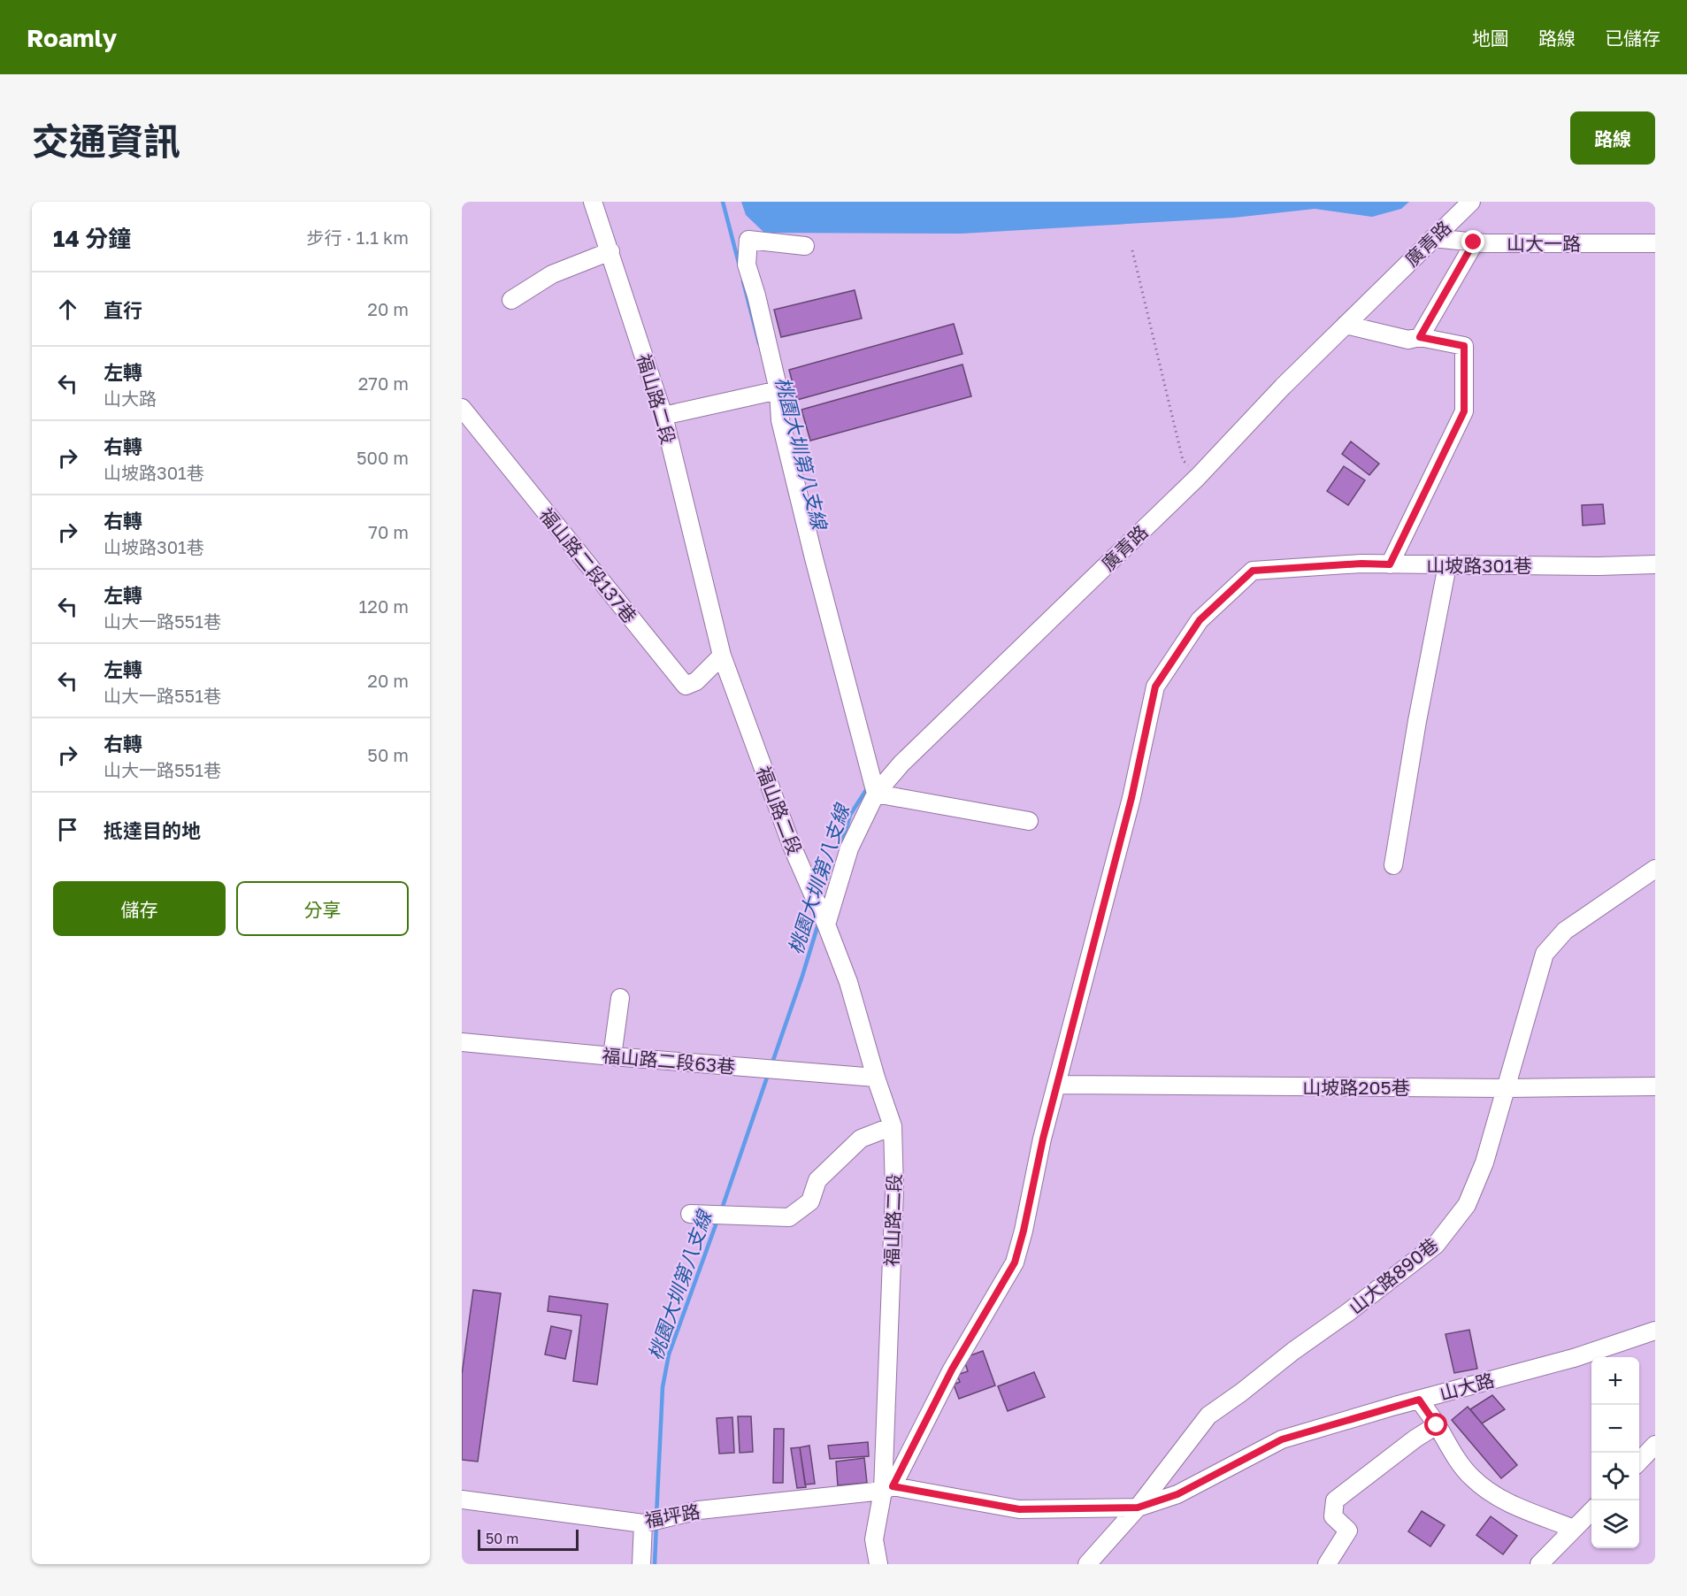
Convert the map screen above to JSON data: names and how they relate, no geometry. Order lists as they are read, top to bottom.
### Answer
{
  "streets": {
    "street": [
      "廣青路",
      "山大一路",
      "福山路二段",
      "福山路二段137巷",
      "山坡路301巷",
      "福山路二段63巷",
      "山坡路205巷",
      "山大路890巷",
      "山大路",
      "福坪路"
    ]
  },
  "crossings": [
    ["廣青路", "山大一路"],
    ["廣青路", "福山路二段"],
    ["福山路二段", "福山路二段137巷"],
    ["福山路二段", "山坡路301巷"],
    ["福山路二段", "福山路二段63巷"],
    ["福山路二段", "山大路"],
    ["福山路二段", "福坪路"],
    ["山坡路301巷", "山坡路205巷"],
    ["山坡路301巷", "山大路"],
    ["山坡路301巷", "福坪路"],
    ["山坡路205巷", "山大路890巷"],
    ["山大路890巷", "山大路"],
    ["山大路", "福坪路"]
  ],
  "water": ["桃園大圳第八支線"],
  "scale_bar": "50 m",
  "page": {
    "header": "Roamly",
    "nav": ["地圖", "路線", "已儲存"],
    "title": "交通資訊",
    "buttons": [
      "路線",
      ["儲存", "分享"]
    ],
    "heading": ["14 分鐘", "步行 · 1.1 km"],
    "list": [
      ["直行", "20 m"],
      ["左轉", "山大路", "270 m"],
      ["右轉", "山坡路301巷", "500 m"],
      ["右轉", "山坡路301巷", "70 m"],
      ["左轉", "山大一路551巷", "120 m"],
      ["左轉", "山大一路551巷", "20 m"],
      ["右轉", "山大一路551巷", "50 m"],
      "抵達目的地"
    ],
    "map_buttons": ["+", "−"],
    "scale": "50 m"
  }
}
